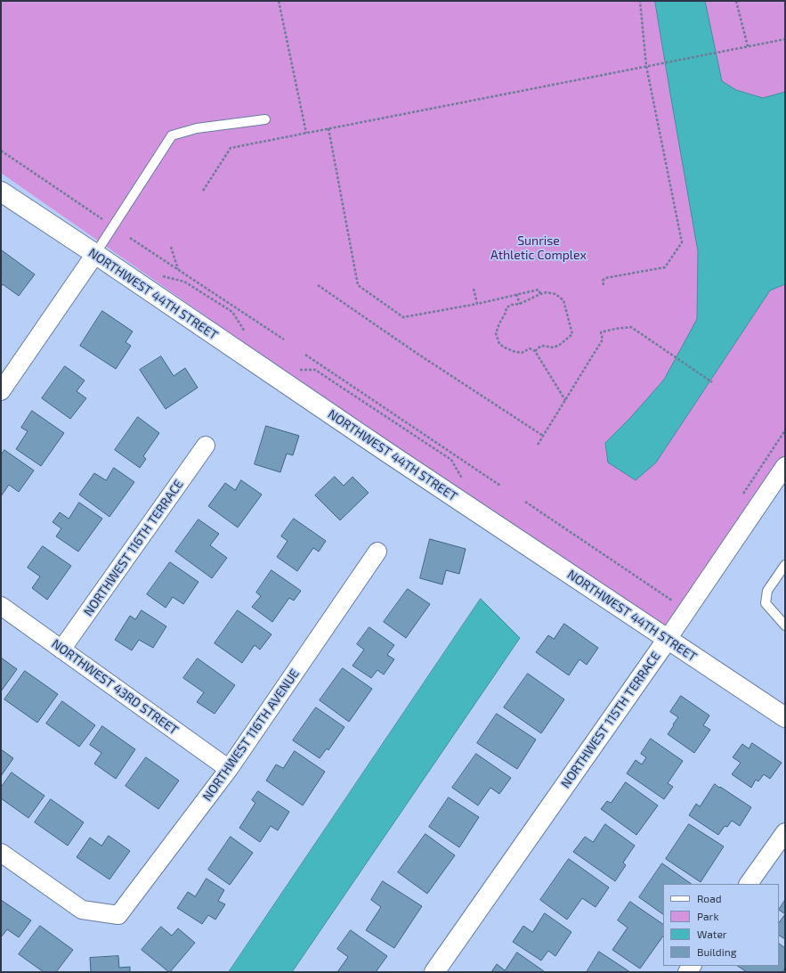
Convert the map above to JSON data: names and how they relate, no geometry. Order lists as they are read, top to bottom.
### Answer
{
  "streets": {
    "street": [
      "NORTHWEST 44TH STREET",
      "NORTHWEST 116TH TERRACE",
      "NORTHWEST 43RD STREET",
      "NORTHWEST 115TH TERRACE",
      "NORTHWEST 116TH AVENUE"
    ]
  },
  "crossings": [
    ["NORTHWEST 44TH STREET", "NORTHWEST 115TH TERRACE"],
    ["NORTHWEST 116TH TERRACE", "NORTHWEST 43RD STREET"],
    ["NORTHWEST 43RD STREET", "NORTHWEST 116TH AVENUE"]
  ],
  "parks": ["Sunrise Athletic Complex"],
  "legend": [
    "Road",
    "Park",
    "Water",
    "Building"
  ]
}
